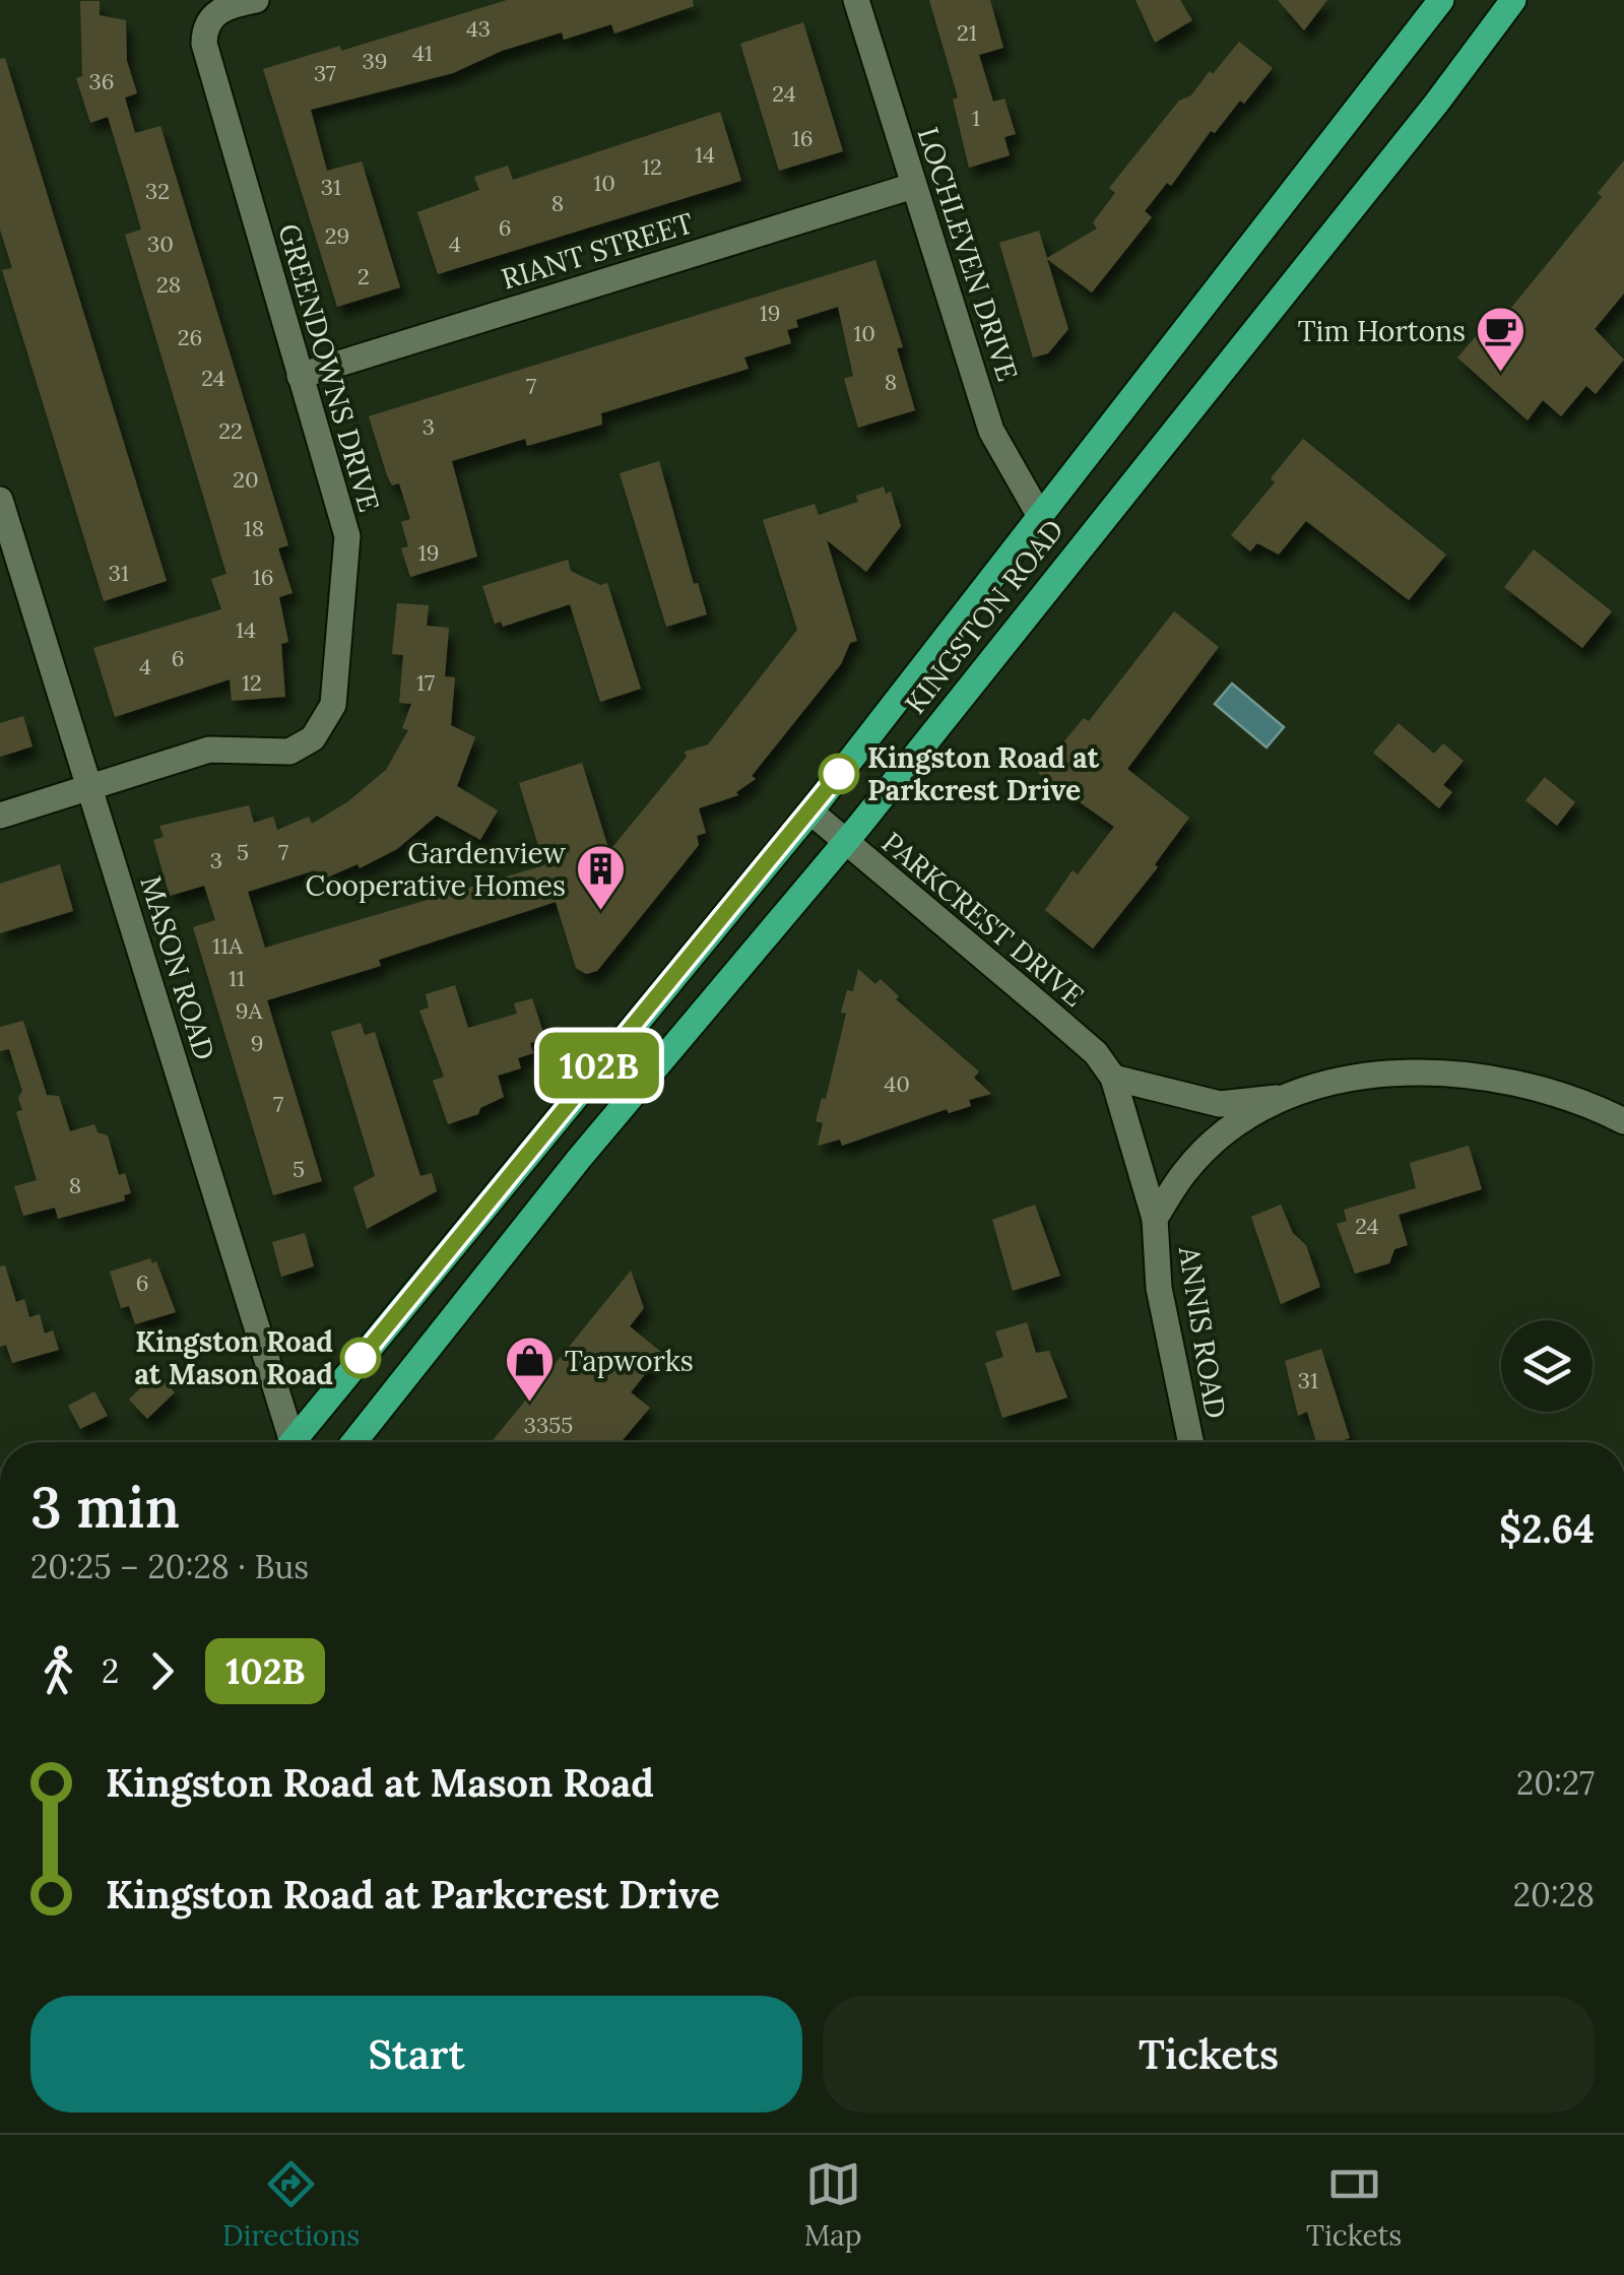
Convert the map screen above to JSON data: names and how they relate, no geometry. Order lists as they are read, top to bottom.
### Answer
{
  "streets": {
    "main road": ["KINGSTON ROAD"],
    "street": [
      "RIANT STREET",
      "LOCHLEVEN DRIVE",
      "GREENDOWNS DRIVE",
      "PARKCREST DRIVE",
      "MASON ROAD",
      "ANNIS ROAD"
    ]
  },
  "crossings": [
    ["RIANT STREET", "LOCHLEVEN DRIVE"],
    ["RIANT STREET", "GREENDOWNS DRIVE"],
    ["LOCHLEVEN DRIVE", "KINGSTON ROAD"],
    ["GREENDOWNS DRIVE", "MASON ROAD"],
    ["KINGSTON ROAD", "PARKCREST DRIVE"],
    ["PARKCREST DRIVE", "ANNIS ROAD"]
  ],
  "places": {
    "cafe": ["Tim Hortons"],
    "other": ["Kingston Road at Parkcrest Drive", "Kingston Road at Mason Road"],
    "building": ["Gardenview Cooperative Homes"],
    "shop": ["Tapworks"]
  },
  "lines": ["bus line 102B"],
  "house_numbers": [
    "43",
    "21",
    "41",
    "39",
    "37",
    "36",
    "24",
    "1",
    "16",
    "14",
    "12",
    "10",
    "31",
    "32",
    "8",
    "6",
    "29",
    "30",
    "4",
    "2",
    "28",
    "19",
    "10",
    "26",
    "24",
    "8",
    "7",
    "3",
    "22",
    "20",
    "18",
    "19",
    "31",
    "16",
    "14",
    "6",
    "4",
    "12",
    "17",
    "5",
    "7",
    "3",
    "11A",
    "11",
    "9A",
    "9",
    "40",
    "7",
    "5",
    "8",
    "24",
    "6",
    "31",
    "3355"
  ],
  "page": {
    "on_map": "102B",
    "heading": ["3 min", "20:25 – 20:28 · Bus", "$2.64"],
    "legs": ["2", "102B"],
    "list": [
      {
        "name": "Kingston Road at Mason Road",
        "value": "20:27"
      },
      {
        "name": "Kingston Road at Parkcrest Drive",
        "value": "20:28"
      }
    ],
    "buttons": ["Start", "Tickets"],
    "tabs": ["Directions", "Map", "Tickets"]
  }
}
